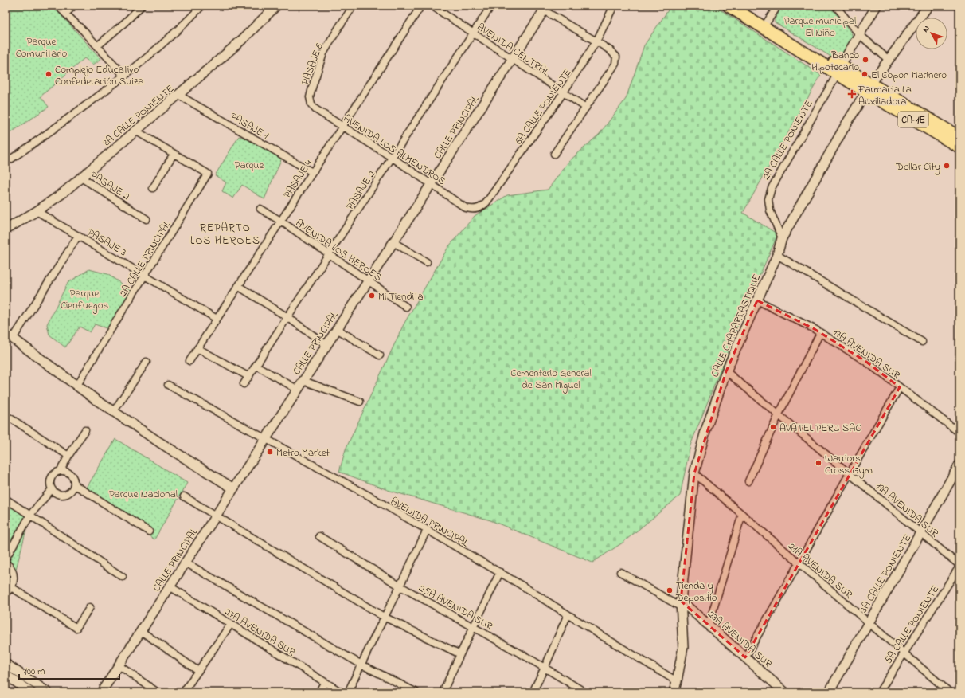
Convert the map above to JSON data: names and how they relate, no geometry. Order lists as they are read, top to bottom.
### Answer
{
  "streets": {
    "highway": ["CA-1E"],
    "street": [
      "AVENIDA CENTRAL",
      "PASAJE 6",
      "6A CALLE PONIENTE",
      "8A CALLE PONIENTE",
      "PASAJE 1",
      "CALLE PRINCIPAL",
      "2A CALLE PONIENTE",
      "AVENIDA LOS ALMENDROS",
      "PASAJE 4",
      "PASAJE 2",
      "PASAJE 3",
      "AVENIDA LOS HEROES",
      "2A CALLE PRINCIPAL",
      "CALLE CHAPARRASTIQUE",
      "17A AVENIDA SUR",
      "19A AVENIDA SUR",
      "AVENIDA PRINCIPAL",
      "21A AVENIDA SUR",
      "3A CALLE PONIENTE",
      "25A AVENIDA SUR",
      "5A CALLE PONIENTE",
      "27A AVENIDA SUR",
      "23A AVENIDA SUR"
    ]
  },
  "crossings": [
    ["AVENIDA CENTRAL", "6A CALLE PONIENTE"],
    ["AVENIDA CENTRAL", "CALLE PRINCIPAL"],
    ["AVENIDA CENTRAL", "PASAJE 2"],
    ["PASAJE 6", "AVENIDA LOS ALMENDROS"],
    ["6A CALLE PONIENTE", "AVENIDA LOS ALMENDROS"],
    ["8A CALLE PONIENTE", "PASAJE 1"],
    ["8A CALLE PONIENTE", "PASAJE 2"],
    ["8A CALLE PONIENTE", "PASAJE 3"],
    ["CA-1E", "2A CALLE PONIENTE"],
    ["CA-1E", "CALLE CHAPARRASTIQUE"],
    ["PASAJE 1", "PASAJE 4"],
    ["CALLE PRINCIPAL", "AVENIDA LOS ALMENDROS"],
    ["CALLE PRINCIPAL", "AVENIDA LOS HEROES"],
    ["CALLE PRINCIPAL", "AVENIDA PRINCIPAL"],
    ["CALLE PRINCIPAL", "27A AVENIDA SUR"],
    ["2A CALLE PONIENTE", "CALLE CHAPARRASTIQUE"],
    ["AVENIDA LOS ALMENDROS", "PASAJE 4"],
    ["AVENIDA LOS ALMENDROS", "PASAJE 2"],
    ["PASAJE 4", "PASAJE 3"],
    ["PASAJE 4", "AVENIDA LOS HEROES"],
    ["PASAJE 2", "AVENIDA LOS HEROES"],
    ["PASAJE 3", "2A CALLE PRINCIPAL"],
    ["CALLE CHAPARRASTIQUE", "17A AVENIDA SUR"],
    ["CALLE CHAPARRASTIQUE", "19A AVENIDA SUR"],
    ["CALLE CHAPARRASTIQUE", "AVENIDA PRINCIPAL"],
    ["CALLE CHAPARRASTIQUE", "21A AVENIDA SUR"],
    ["CALLE CHAPARRASTIQUE", "23A AVENIDA SUR"],
    ["19A AVENIDA SUR", "3A CALLE PONIENTE"],
    ["19A AVENIDA SUR", "5A CALLE PONIENTE"],
    ["21A AVENIDA SUR", "3A CALLE PONIENTE"],
    ["21A AVENIDA SUR", "5A CALLE PONIENTE"]
  ],
  "districts": ["REPARTO LOS HEROES"],
  "parks": [
    "Parque municipal El Niño",
    "Parque Comunitario",
    "Parque",
    "Parque Cienfuegos",
    "Cementerio General de San Miguel",
    "Parque Nacional"
  ],
  "places": {
    "other": [
      "Banco Hipotecario",
      "Complejo Educativo Confederación Suiza",
      "El Copon Marinero",
      "Dollar City",
      "Mi Tiendita",
      "AVATEL PERU SAC",
      "Metro Market",
      "Warriors Cross Gym",
      "Tienda y Depositio"
    ],
    "health": ["Farmacia La Auxiliadora"]
  },
  "scale_bar": "100 m",
  "north": "top left"
}
